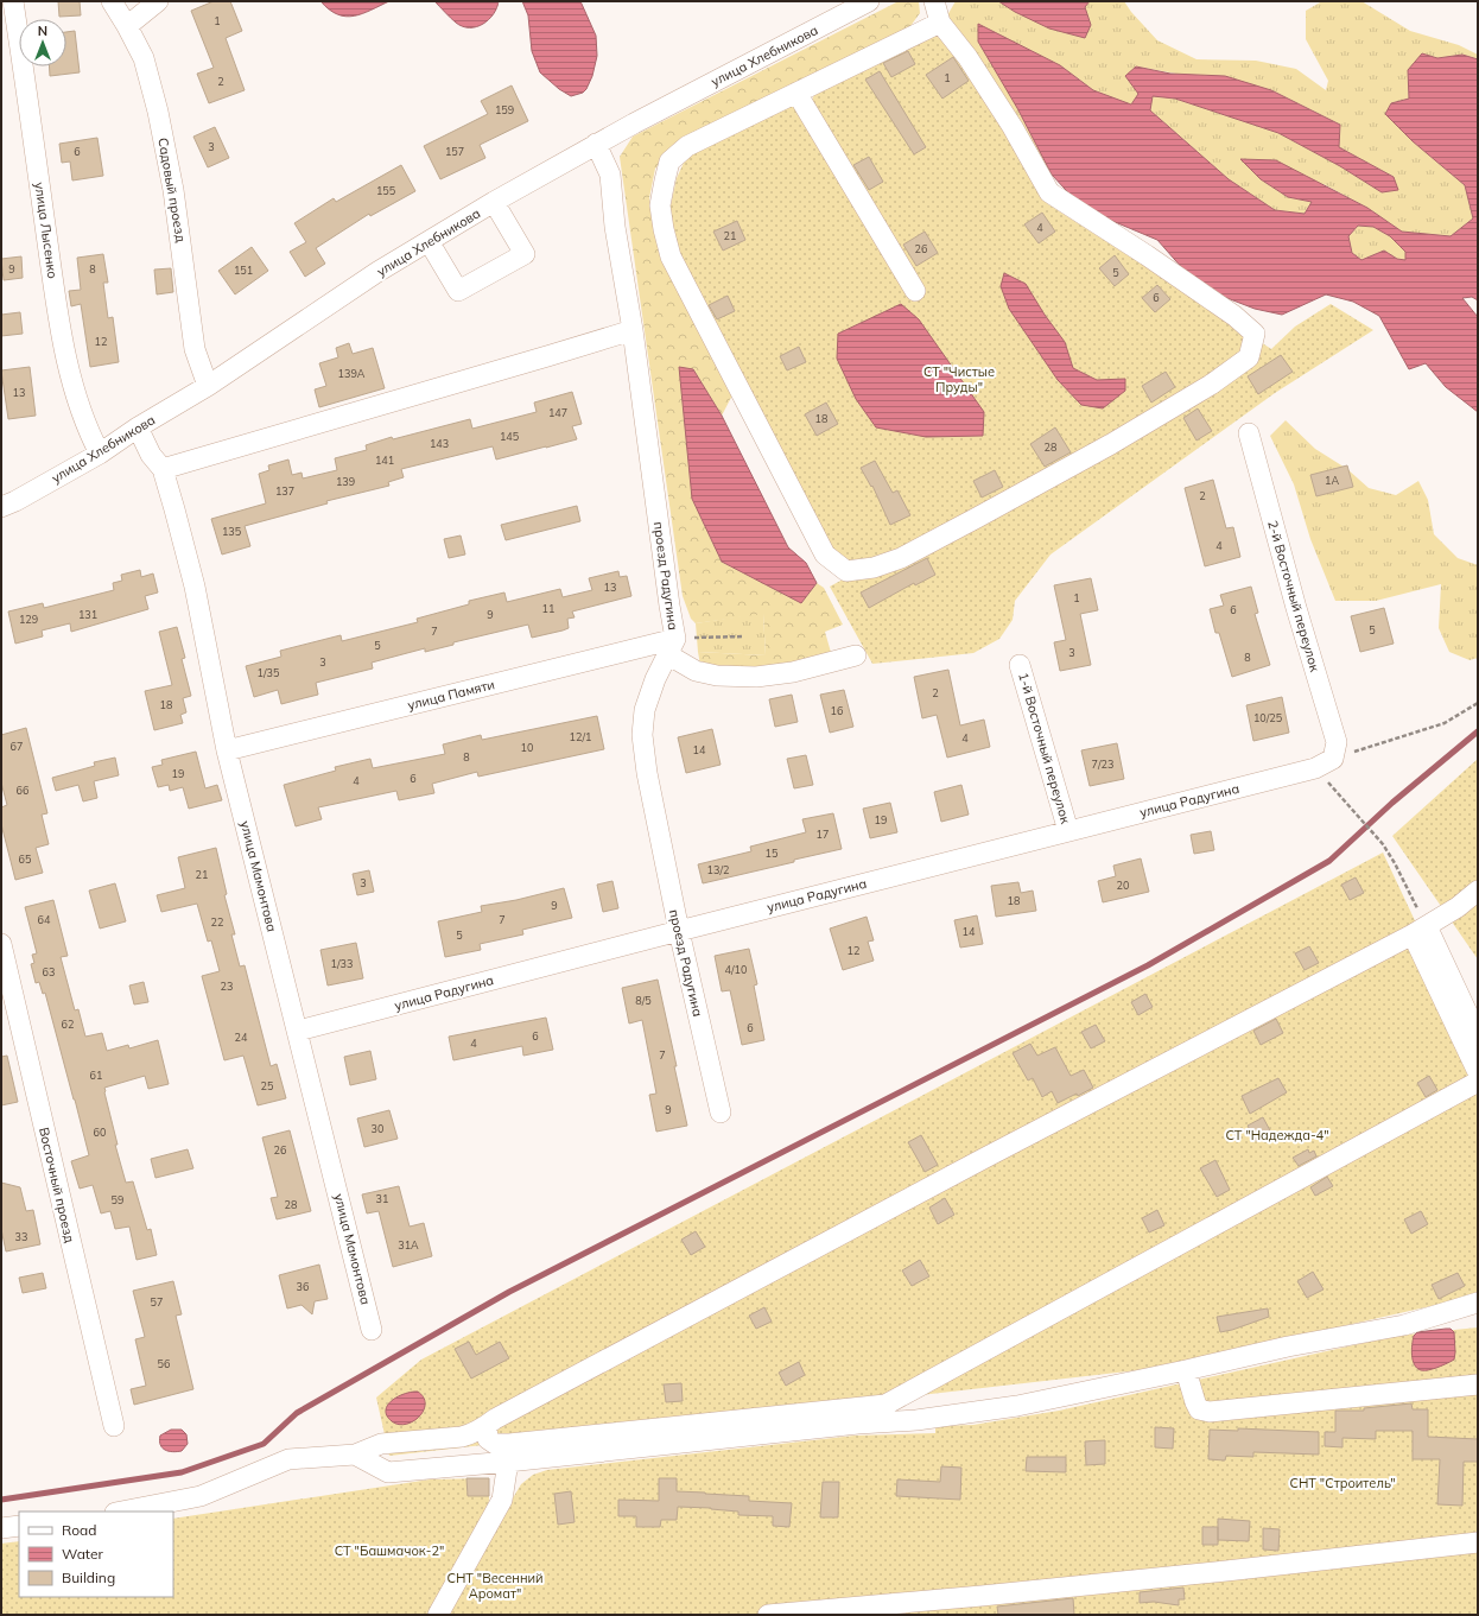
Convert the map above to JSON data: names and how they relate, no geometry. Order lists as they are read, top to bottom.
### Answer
{
  "streets": {
    "street": [
      "улица Хлебникова",
      "Садовый проезд",
      "улица Лысенко",
      "проезд Радугина",
      "2-й Восточный переулок",
      "улица Памяти",
      "1-й Восточный переулок",
      "улица Радугина",
      "улица Мамонтова",
      "Восточный проезд"
    ]
  },
  "crossings": [
    ["улица Хлебникова", "Садовый проезд"],
    ["улица Хлебникова", "улица Лысенко"],
    ["улица Хлебникова", "проезд Радугина"],
    ["улица Хлебникова", "улица Мамонтова"],
    ["проезд Радугина", "улица Памяти"],
    ["проезд Радугина", "улица Радугина"],
    ["2-й Восточный переулок", "улица Радугина"],
    ["улица Памяти", "улица Мамонтова"],
    ["1-й Восточный переулок", "улица Радугина"],
    ["улица Радугина", "улица Мамонтова"]
  ],
  "parks": [
    "СТ \"Чистые Пруды\"",
    "СТ \"Надежда-4\"",
    "СНТ \"Строитель\"",
    "СТ \"Башмачок-2\"",
    "СНТ \"Весенний Аромат\""
  ],
  "house_numbers": [
    "1",
    "1",
    "2",
    "159",
    "3",
    "6",
    "157",
    "155",
    "4",
    "21",
    "26",
    "9",
    "8",
    "151",
    "5",
    "6",
    "12",
    "139А",
    "13",
    "147",
    "18",
    "145",
    "143",
    "28",
    "141",
    "1А",
    "139",
    "137",
    "2",
    "135",
    "4",
    "13",
    "1",
    "11",
    "6",
    "131",
    "9",
    "129",
    "5",
    "7",
    "5",
    "3",
    "8",
    "3",
    "1/35",
    "2",
    "18",
    "16",
    "10/25",
    "12/1",
    "4",
    "67",
    "10",
    "14",
    "8",
    "7/23",
    "19",
    "6",
    "4",
    "66",
    "19",
    "17",
    "15",
    "65",
    "13/2",
    "21",
    "3",
    "20",
    "18",
    "9",
    "64",
    "7",
    "22",
    "14",
    "5",
    "12",
    "1/33",
    "4/10",
    "63",
    "23",
    "8/5",
    "62",
    "6",
    "6",
    "24",
    "4",
    "7",
    "61",
    "25",
    "9",
    "30",
    "60",
    "26",
    "31",
    "59",
    "28",
    "33",
    "31А",
    "36",
    "57",
    "56"
  ],
  "legend": ["Road", "Water", "Building"],
  "north": "top"
}
